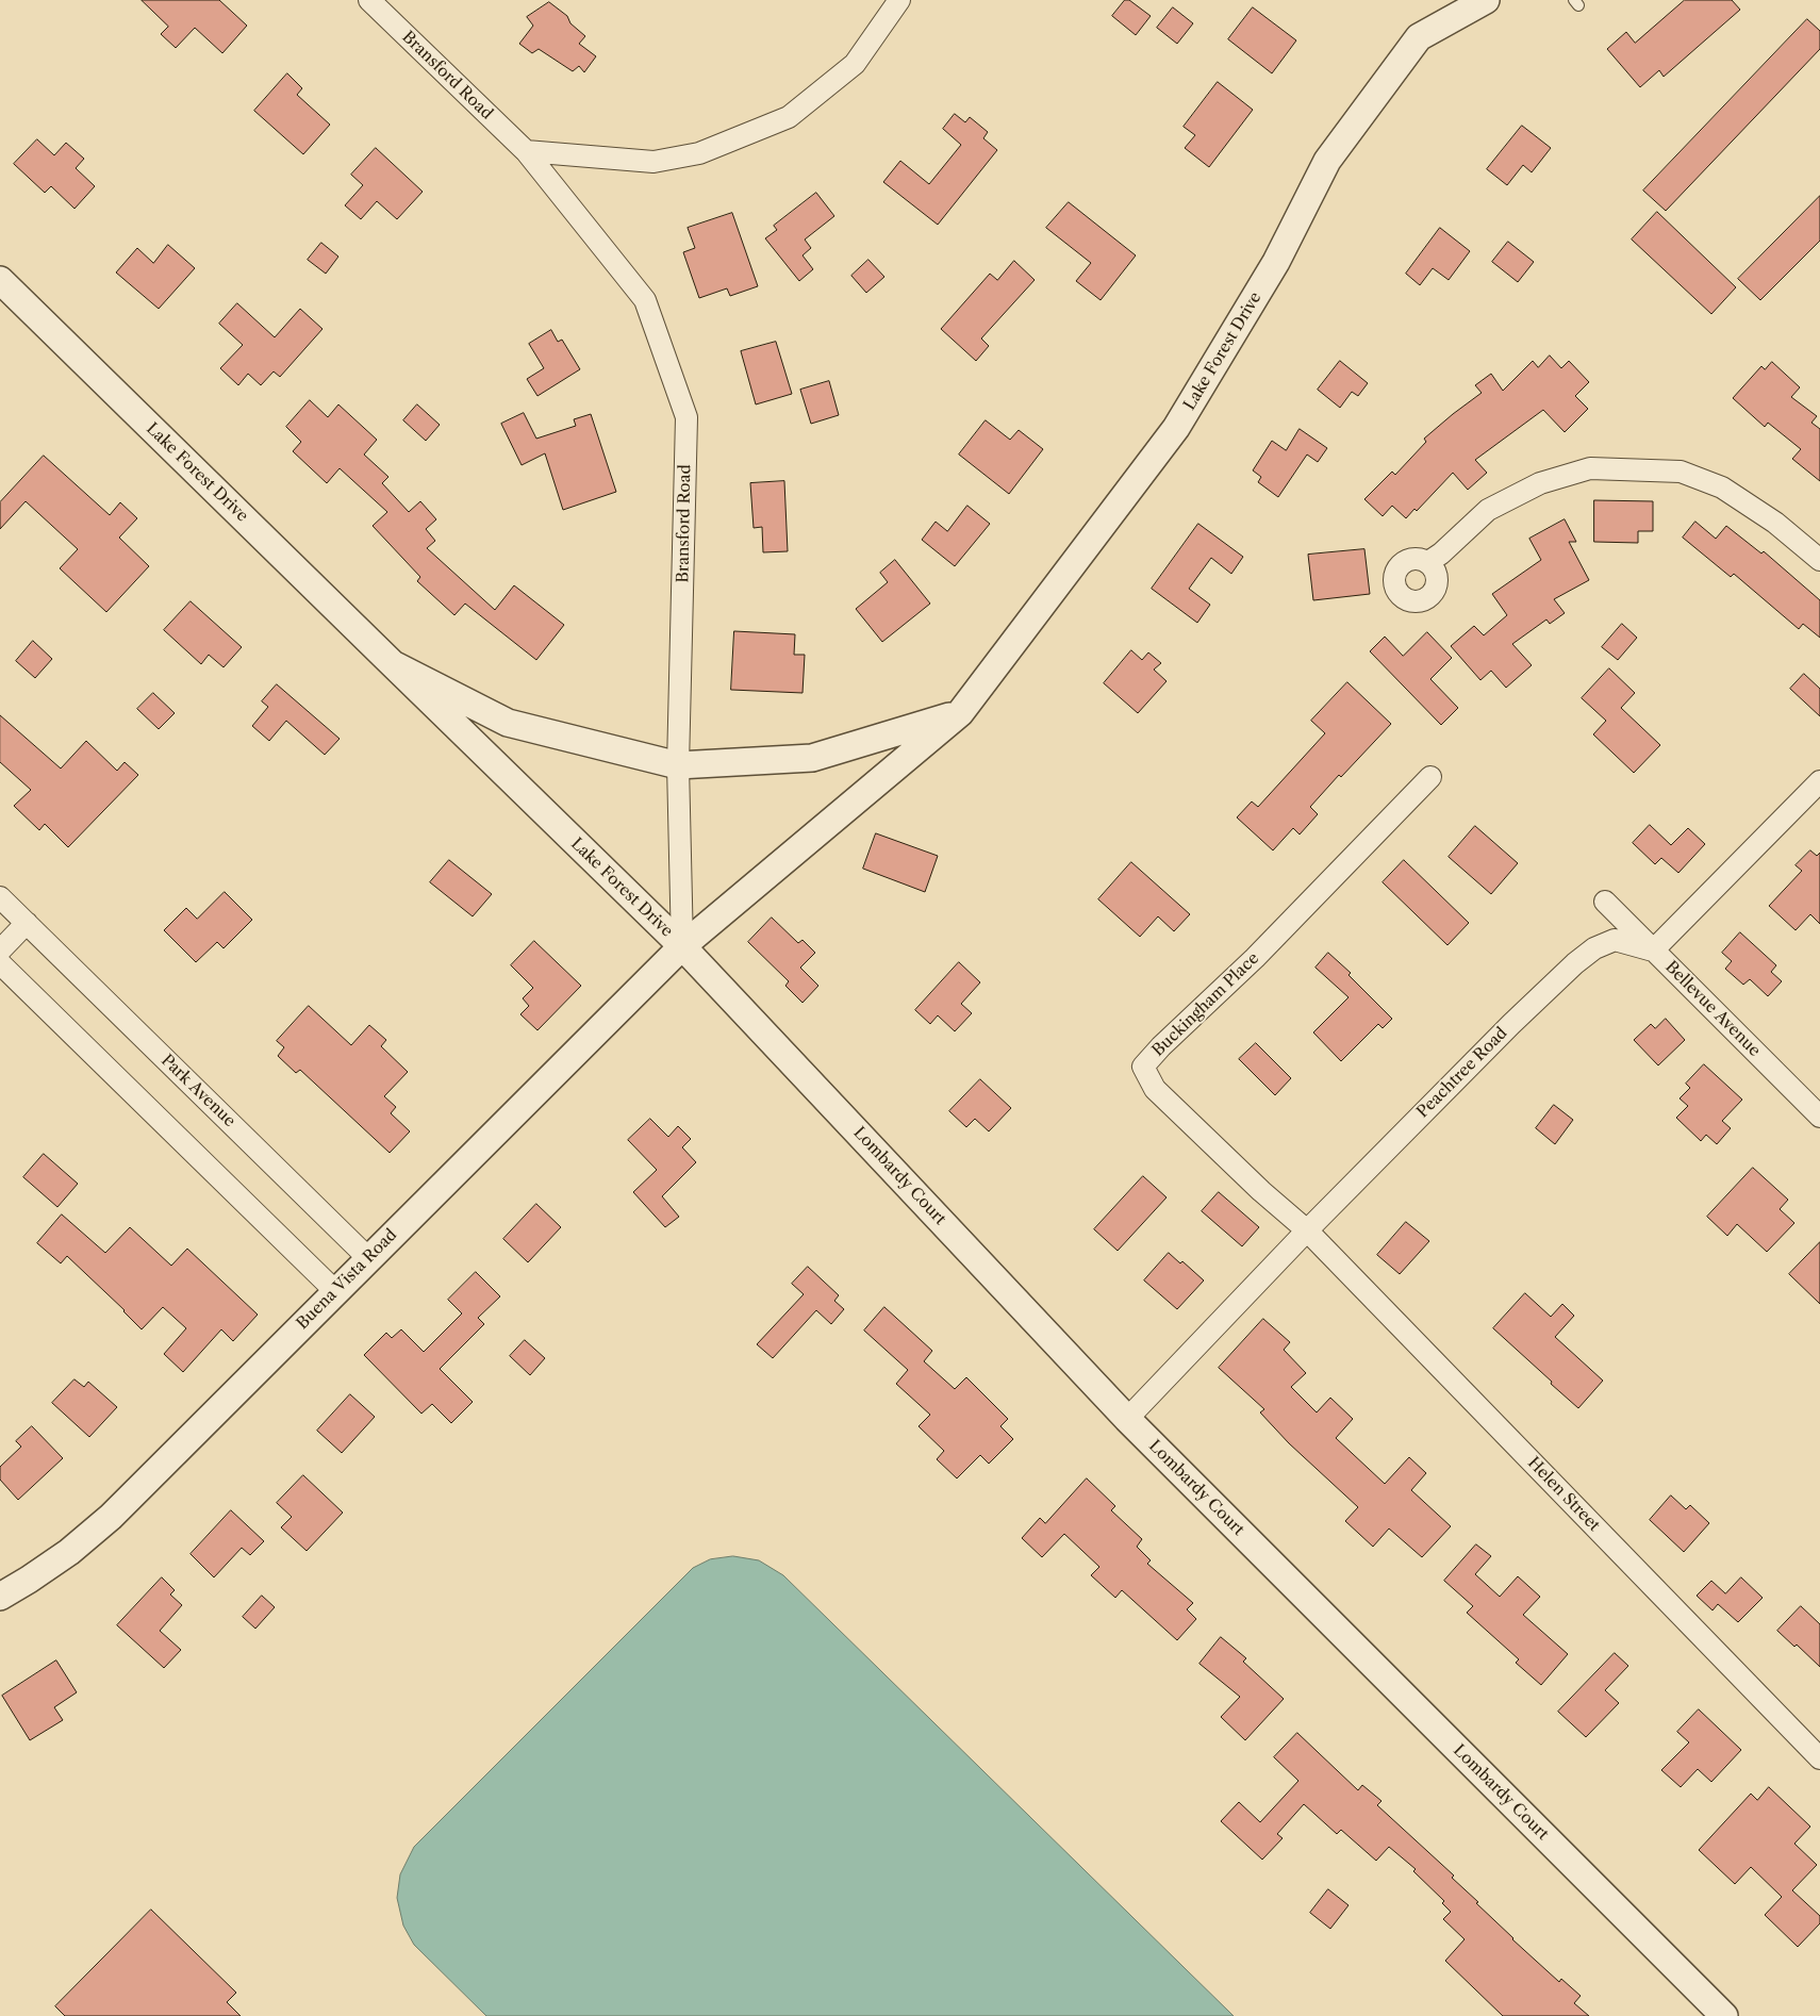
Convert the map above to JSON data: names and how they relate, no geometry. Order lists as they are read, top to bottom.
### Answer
{
  "streets": {
    "street": [
      "Bransford Road",
      "Lake Forest Drive",
      "Buckingham Place",
      "Bellevue Avenue",
      "Peachtree Road",
      "Park Avenue",
      "Lombardy Court",
      "Buena Vista Road",
      "Helen Street"
    ]
  },
  "crossings": [
    ["Bransford Road", "Lake Forest Drive"],
    ["Bransford Road", "Lombardy Court"],
    ["Bransford Road", "Buena Vista Road"],
    ["Lake Forest Drive", "Lombardy Court"],
    ["Lake Forest Drive", "Buena Vista Road"],
    ["Buckingham Place", "Peachtree Road"],
    ["Buckingham Place", "Helen Street"],
    ["Bellevue Avenue", "Peachtree Road"],
    ["Peachtree Road", "Lombardy Court"],
    ["Peachtree Road", "Helen Street"],
    ["Park Avenue", "Buena Vista Road"],
    ["Lombardy Court", "Buena Vista Road"]
  ]
}
